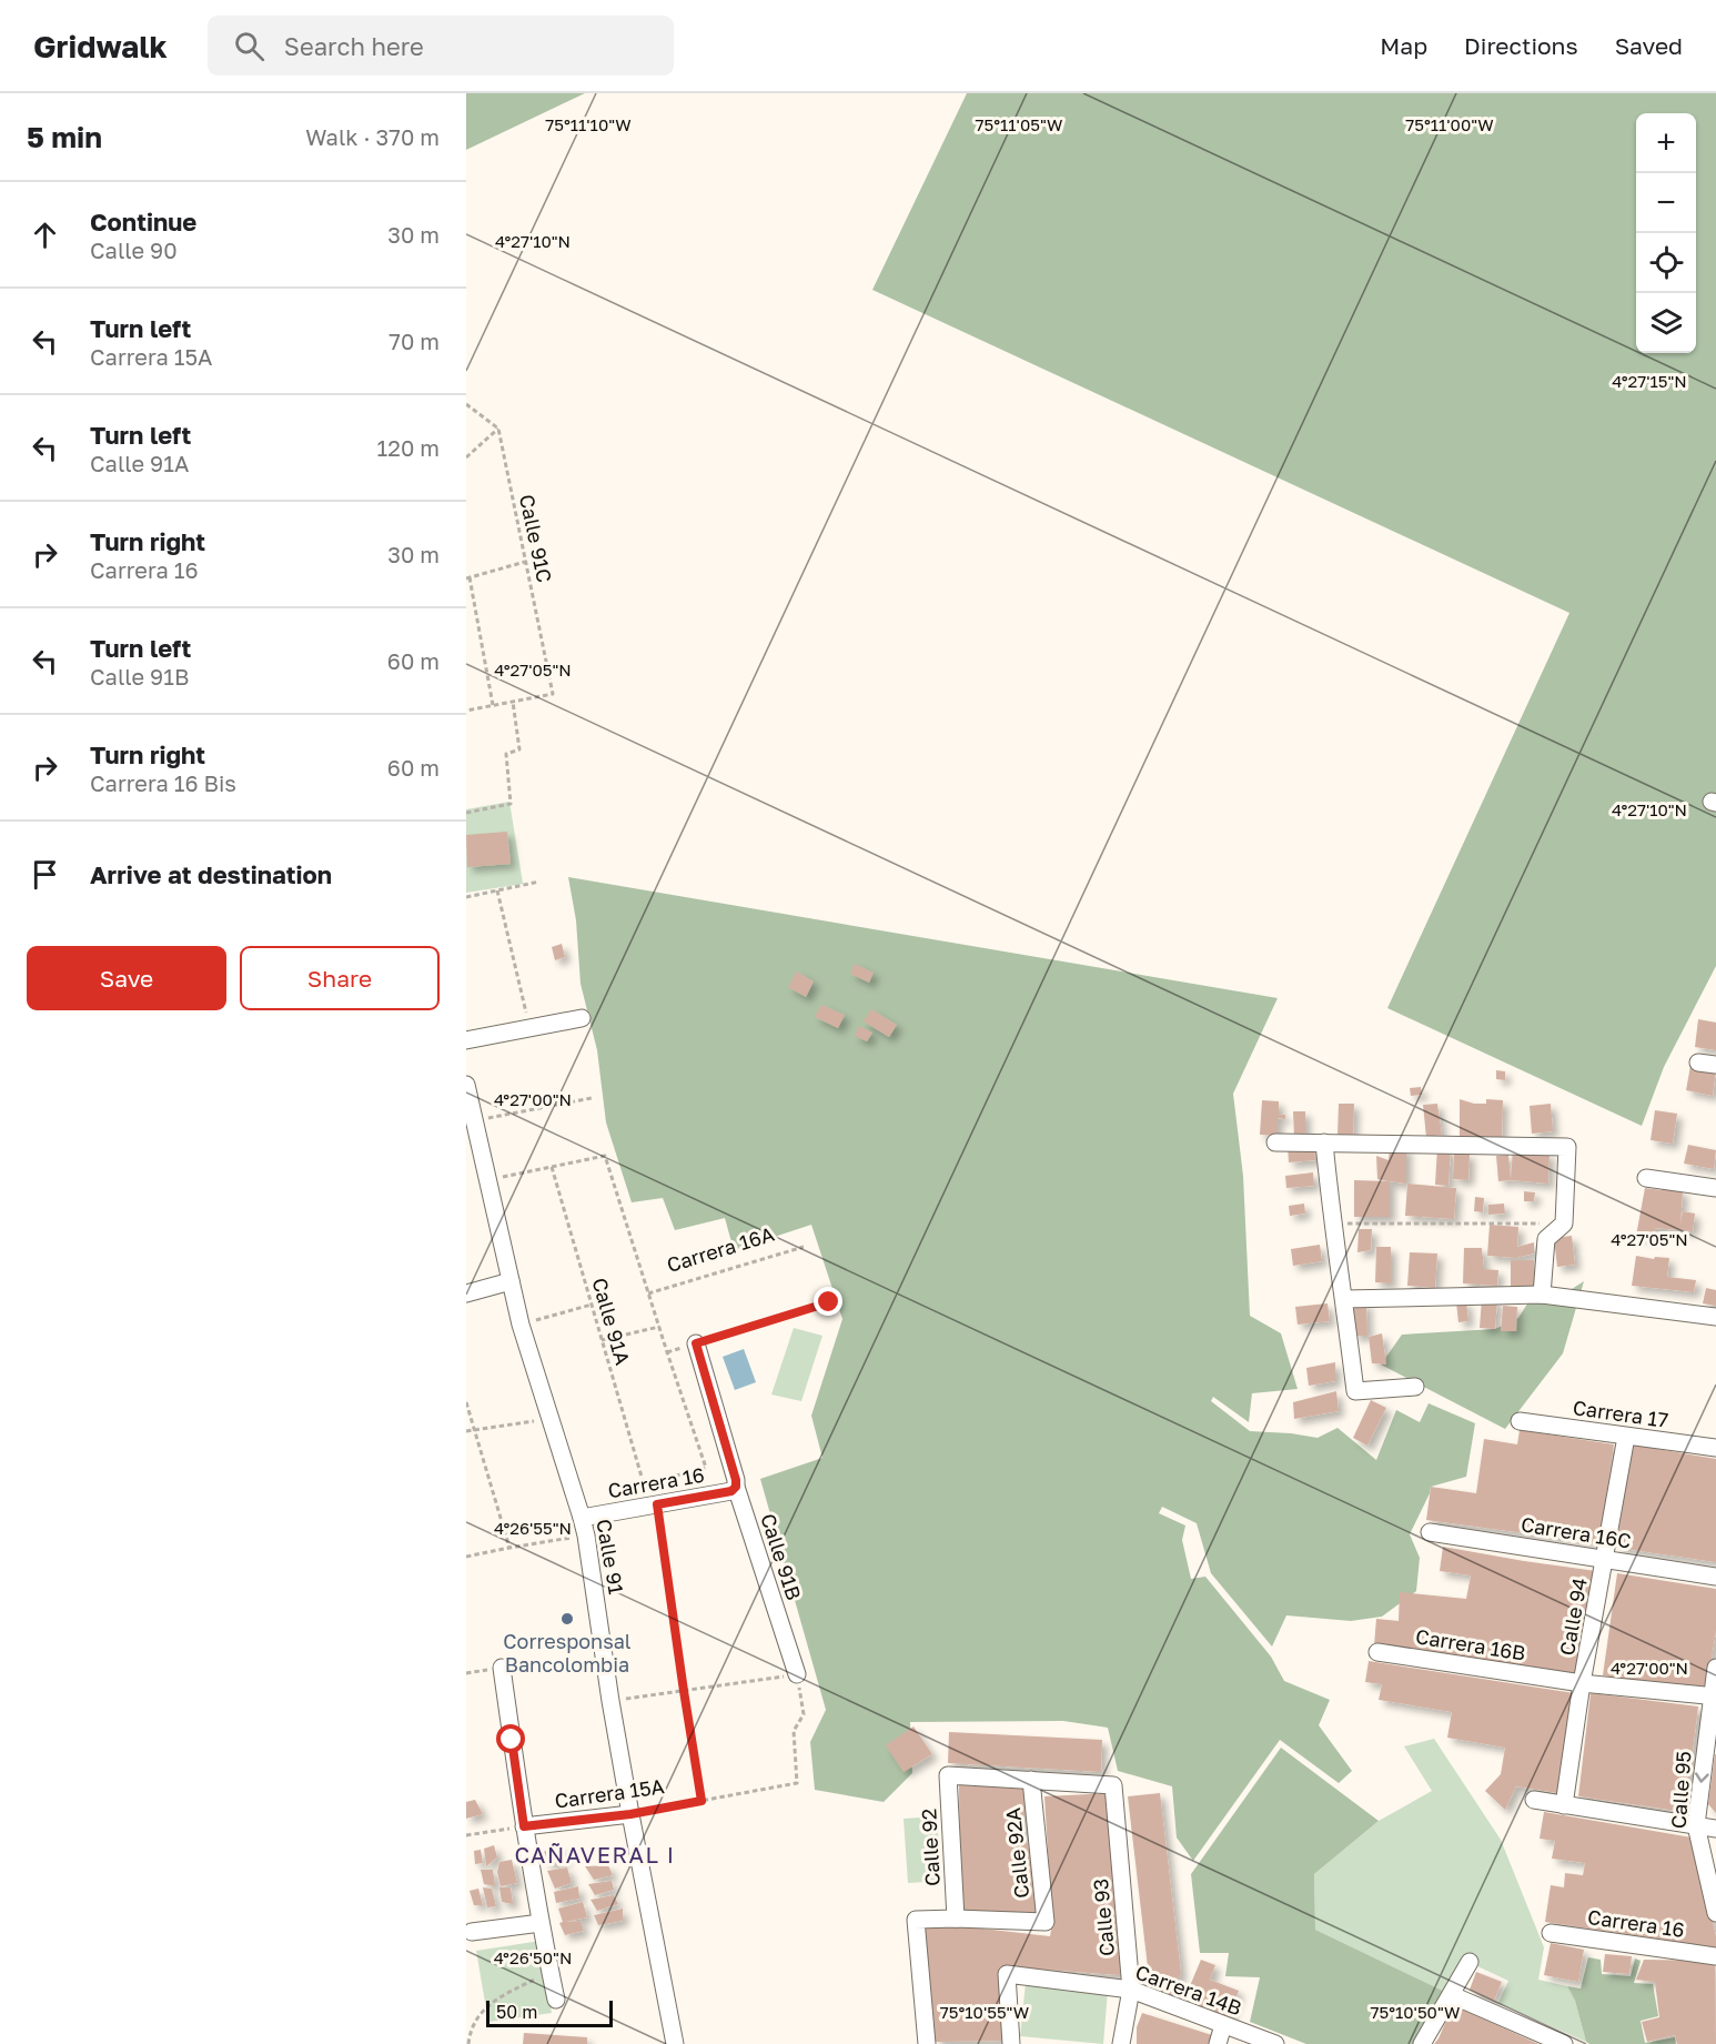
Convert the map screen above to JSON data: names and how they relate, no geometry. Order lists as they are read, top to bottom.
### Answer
{
  "streets": {
    "street": [
      "Carrera 17",
      "Carrera 16",
      "Carrera 16C",
      "Calle 91",
      "Calle 91B",
      "Calle 94",
      "Carrera 16B",
      "Calle 95",
      "Carrera 15A",
      "Calle 92",
      "Calle 92A",
      "Calle 93",
      "Carrera 14B"
    ],
    "path": ["Calle 91C", "Carrera 16A", "Calle 91A"]
  },
  "crossings": [
    ["Carrera 17", "Calle 94"],
    ["Carrera 16", "Calle 91"],
    ["Carrera 16", "Calle 91B"],
    ["Carrera 16C", "Calle 94"],
    ["Calle 91", "Carrera 15A"],
    ["Calle 91B", "Carrera 15A"],
    ["Calle 94", "Carrera 16B"],
    ["Carrera 16B", "Calle 95"],
    ["Calle 92", "Calle 92A"],
    ["Calle 92", "Calle 93"],
    ["Calle 92A", "Calle 93"],
    ["Calle 93", "Carrera 14B"]
  ],
  "one_way": ["Calle 95"],
  "districts": ["CAÑAVERAL I"],
  "places": ["Corresponsal Bancolombia"],
  "scale_bar": "50 m",
  "page": {
    "header": "Gridwalk",
    "search": "Search here",
    "nav": ["Map", "Directions", "Saved"],
    "heading": ["5 min", "Walk · 370 m"],
    "map_buttons": ["+", "−"],
    "list": [
      ["Continue", "Calle 90", "30 m"],
      ["Turn left", "Carrera 15A", "70 m"],
      ["Turn left", "Calle 91A", "120 m"],
      ["Turn right", "Carrera 16", "30 m"],
      ["Turn left", "Calle 91B", "60 m"],
      ["Turn right", "Carrera 16 Bis", "60 m"],
      "Arrive at destination"
    ],
    "buttons": ["Save", "Share"],
    "scale": "50 m"
  },
  "coordinates": [
    "75°11'10\"W",
    "75°11'05\"W",
    "75°11'00\"W",
    "4°27'10\"N",
    "4°27'15\"N",
    "4°27'05\"N",
    "4°27'00\"N",
    "4°26'55\"N",
    "4°26'50\"N",
    "75°10'55\"W",
    "75°10'50\"W"
  ]
}
